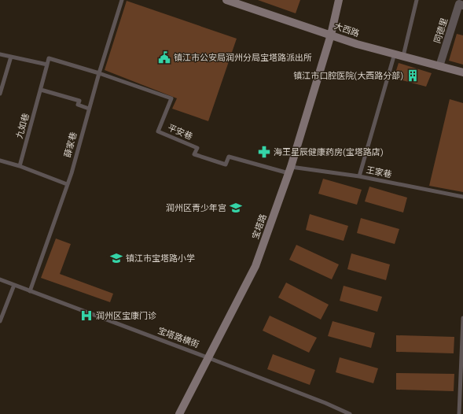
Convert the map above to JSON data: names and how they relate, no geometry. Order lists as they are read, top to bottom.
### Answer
{
  "streets": {
    "main road": ["大西路", "宝塔路"],
    "street": ["同德里"],
    "lane": [
      "九如巷",
      "平安巷",
      "薛家巷",
      "王家巷",
      "宝塔路横街"
    ]
  },
  "crossings": [
    ["大西路", "同德里"],
    ["大西路", "宝塔路"],
    ["平安巷", "薛家巷"],
    ["平安巷", "王家巷"],
    ["平安巷", "宝塔路"],
    ["薛家巷", "宝塔路横街"],
    ["王家巷", "宝塔路"],
    ["宝塔路", "宝塔路横街"]
  ],
  "places": {
    "public building": ["镇江市公安局润州分局宝塔路派出所"],
    "building": ["镇江市口腔医院(大西路分部)"],
    "pharmacy": ["海王星辰健康药房(宝塔路店)"],
    "school or university": ["润州区青少年宫", "镇江市宝塔路小学"],
    "hospital": ["润州区宝康门诊"]
  }
}
